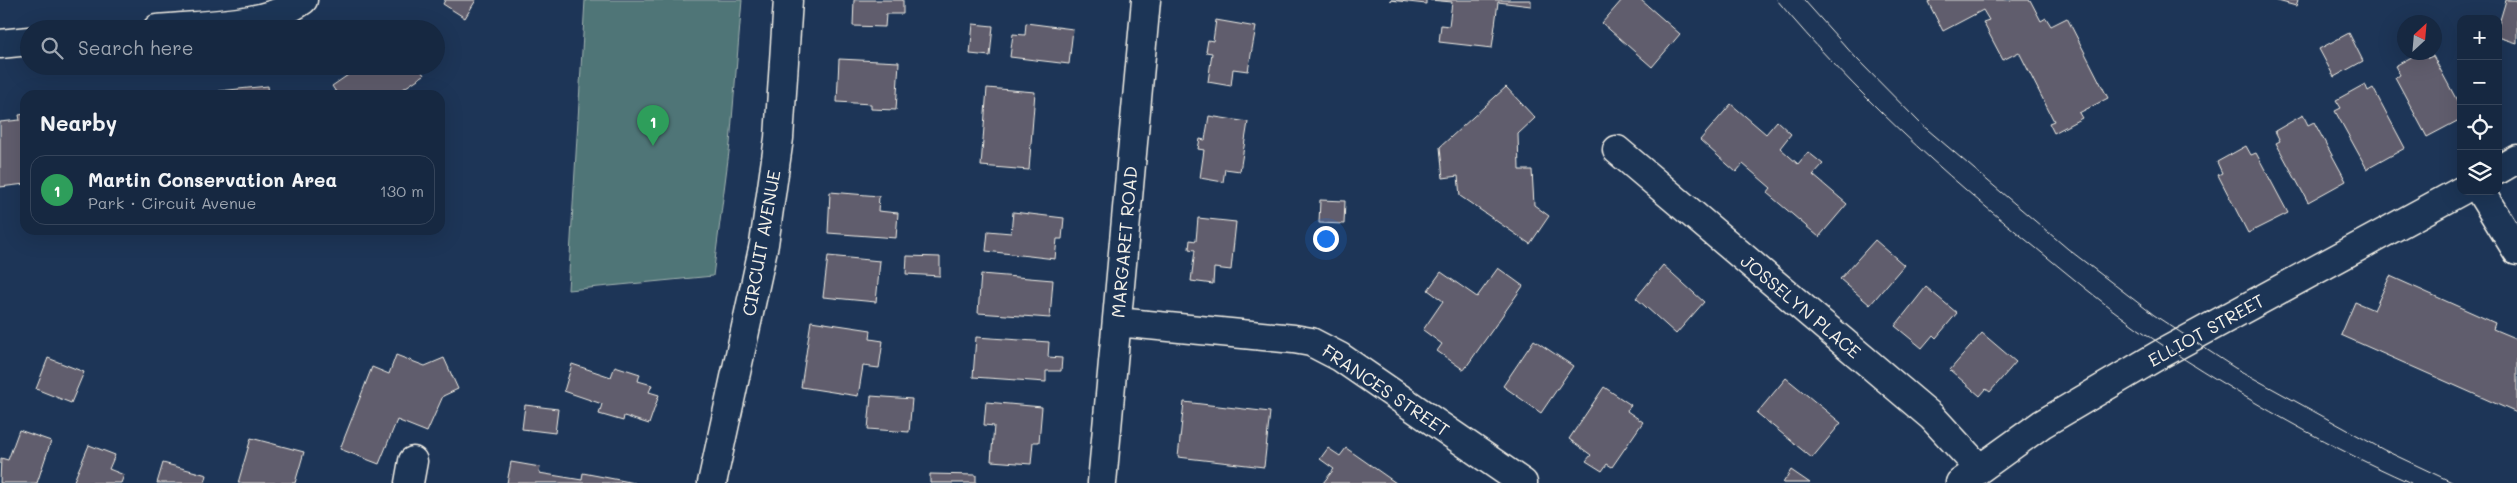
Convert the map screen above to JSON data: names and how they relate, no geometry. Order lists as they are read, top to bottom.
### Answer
{
  "streets": {
    "street": [
      "MARGARET ROAD",
      "CIRCUIT AVENUE",
      "JOSSELYN PLACE",
      "ELLIOT STREET",
      "FRANCES STREET"
    ]
  },
  "crossings": [
    ["MARGARET ROAD", "FRANCES STREET"],
    ["JOSSELYN PLACE", "ELLIOT STREET"]
  ],
  "north": "top right",
  "page": {
    "map_buttons": ["+", "−"],
    "search": "Search here",
    "heading": "Nearby",
    "pins": "1",
    "list": [
      {
        "mark": "1",
        "name": "Martin Conservation Area",
        "note": "Park · Circuit Avenue",
        "value": "130 m"
      }
    ]
  }
}
